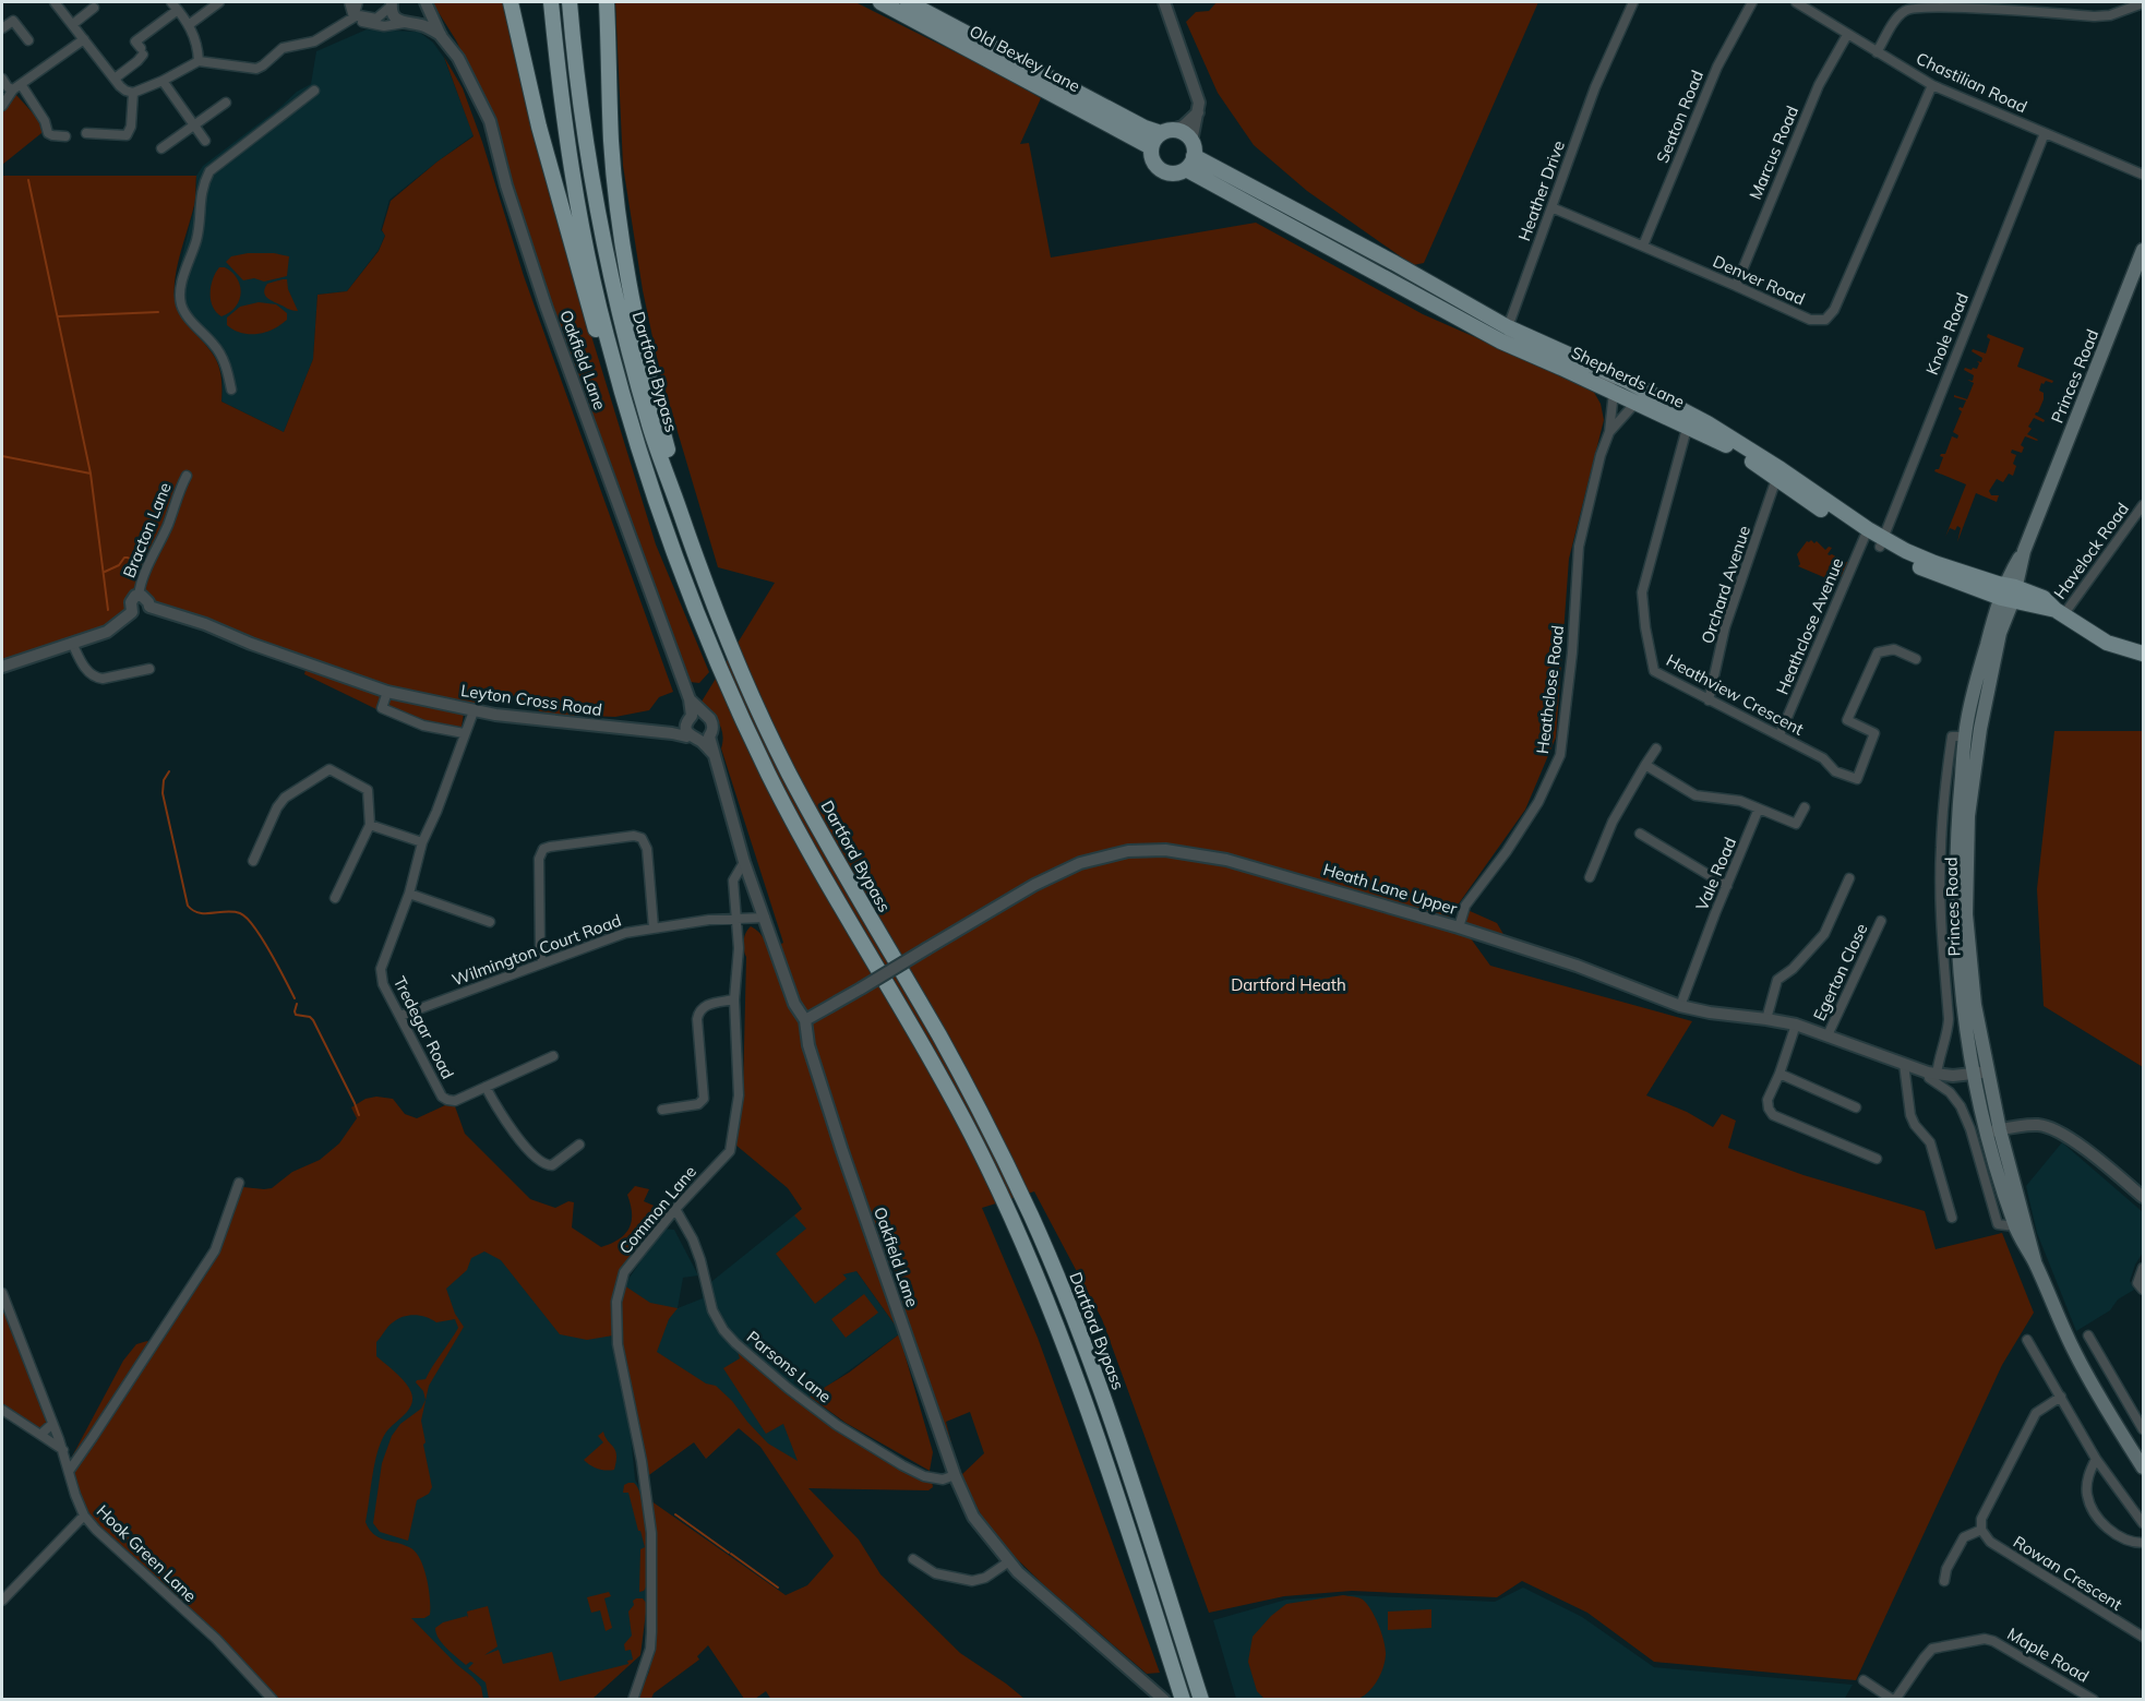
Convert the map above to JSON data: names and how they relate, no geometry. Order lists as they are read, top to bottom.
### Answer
{
  "streets": {
    "highway": ["Dartford Bypass"],
    "main road": ["Old Bexley Lane", "Princes Road", "Shepherds Lane"],
    "street": [
      "Chastilian Road",
      "Seaton Road",
      "Marcus Road",
      "Heather Drive",
      "Denver Road",
      "Knole Road",
      "Oakfield Lane",
      "Bracton Lane",
      "Havelock Road",
      "Orchard Avenue",
      "Heathclose Avenue",
      "Heathclose Road",
      "Heathview Crescent",
      "Leyton Cross Road",
      "Vale Road",
      "Heath Lane Upper",
      "Wilmington Court Road",
      "Egerton Close",
      "Tredegar Road",
      "Common Lane",
      "Parsons Lane",
      "Hook Green Lane",
      "Rowan Crescent",
      "Maple Road"
    ]
  },
  "crossings": [
    ["Old Bexley Lane", "Shepherds Lane"],
    ["Chastilian Road", "Marcus Road"],
    ["Chastilian Road", "Denver Road"],
    ["Chastilian Road", "Knole Road"],
    ["Seaton Road", "Denver Road"],
    ["Marcus Road", "Denver Road"],
    ["Heather Drive", "Denver Road"],
    ["Heather Drive", "Shepherds Lane"],
    ["Knole Road", "Shepherds Lane"],
    ["Oakfield Lane", "Leyton Cross Road"],
    ["Oakfield Lane", "Heath Lane Upper"],
    ["Oakfield Lane", "Wilmington Court Road"],
    ["Oakfield Lane", "Common Lane"],
    ["Oakfield Lane", "Parsons Lane"],
    ["Princes Road", "Shepherds Lane"],
    ["Princes Road", "Heath Lane Upper"],
    ["Shepherds Lane", "Havelock Road"],
    ["Shepherds Lane", "Orchard Avenue"],
    ["Shepherds Lane", "Heathclose Avenue"],
    ["Shepherds Lane", "Heathclose Road"],
    ["Shepherds Lane", "Heathview Crescent"],
    ["Bracton Lane", "Leyton Cross Road"],
    ["Orchard Avenue", "Heathview Crescent"],
    ["Heathclose Avenue", "Heathview Crescent"],
    ["Heathclose Road", "Heath Lane Upper"],
    ["Leyton Cross Road", "Tredegar Road"],
    ["Vale Road", "Heath Lane Upper"],
    ["Heath Lane Upper", "Egerton Close"],
    ["Wilmington Court Road", "Tredegar Road"],
    ["Wilmington Court Road", "Common Lane"],
    ["Common Lane", "Parsons Lane"]
  ],
  "parks": ["Dartford Heath"]
}
